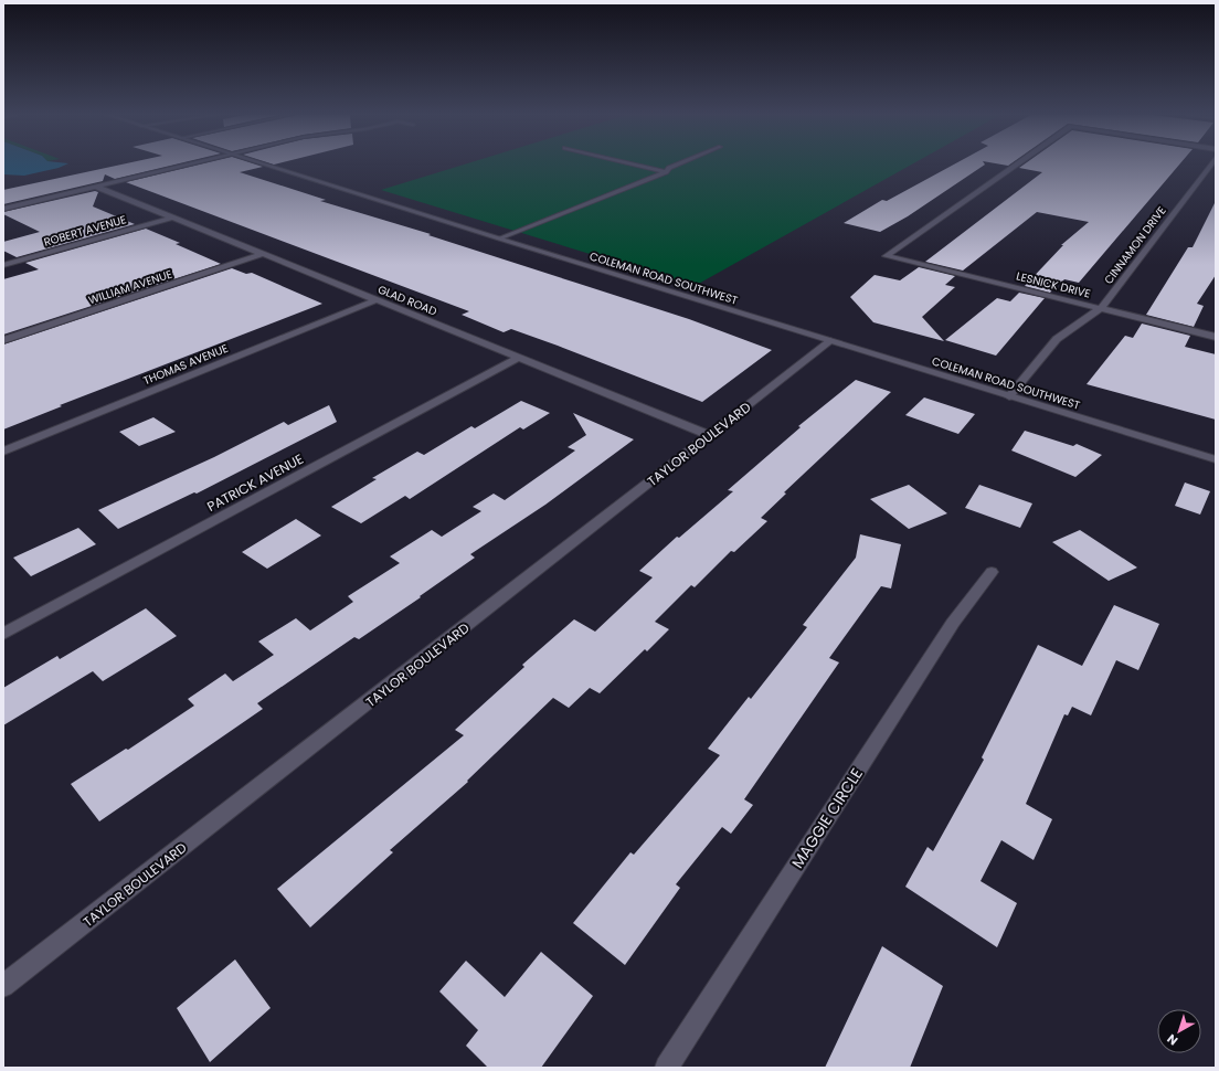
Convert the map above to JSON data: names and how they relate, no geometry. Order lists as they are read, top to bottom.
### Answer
{
  "streets": {
    "street": [
      "ROBERT AVENUE",
      "CINNAMON DRIVE",
      "COLEMAN ROAD SOUTHWEST",
      "LESNICK DRIVE",
      "WILLIAM AVENUE",
      "GLAD ROAD",
      "THOMAS AVENUE",
      "TAYLOR BOULEVARD",
      "PATRICK AVENUE",
      "MAGGIE CIRCLE"
    ]
  },
  "crossings": [
    ["ROBERT AVENUE", "GLAD ROAD"],
    ["CINNAMON DRIVE", "COLEMAN ROAD SOUTHWEST"],
    ["CINNAMON DRIVE", "LESNICK DRIVE"],
    ["COLEMAN ROAD SOUTHWEST", "TAYLOR BOULEVARD"],
    ["WILLIAM AVENUE", "GLAD ROAD"],
    ["GLAD ROAD", "THOMAS AVENUE"],
    ["GLAD ROAD", "TAYLOR BOULEVARD"],
    ["GLAD ROAD", "PATRICK AVENUE"]
  ],
  "north": "bottom left"
}
